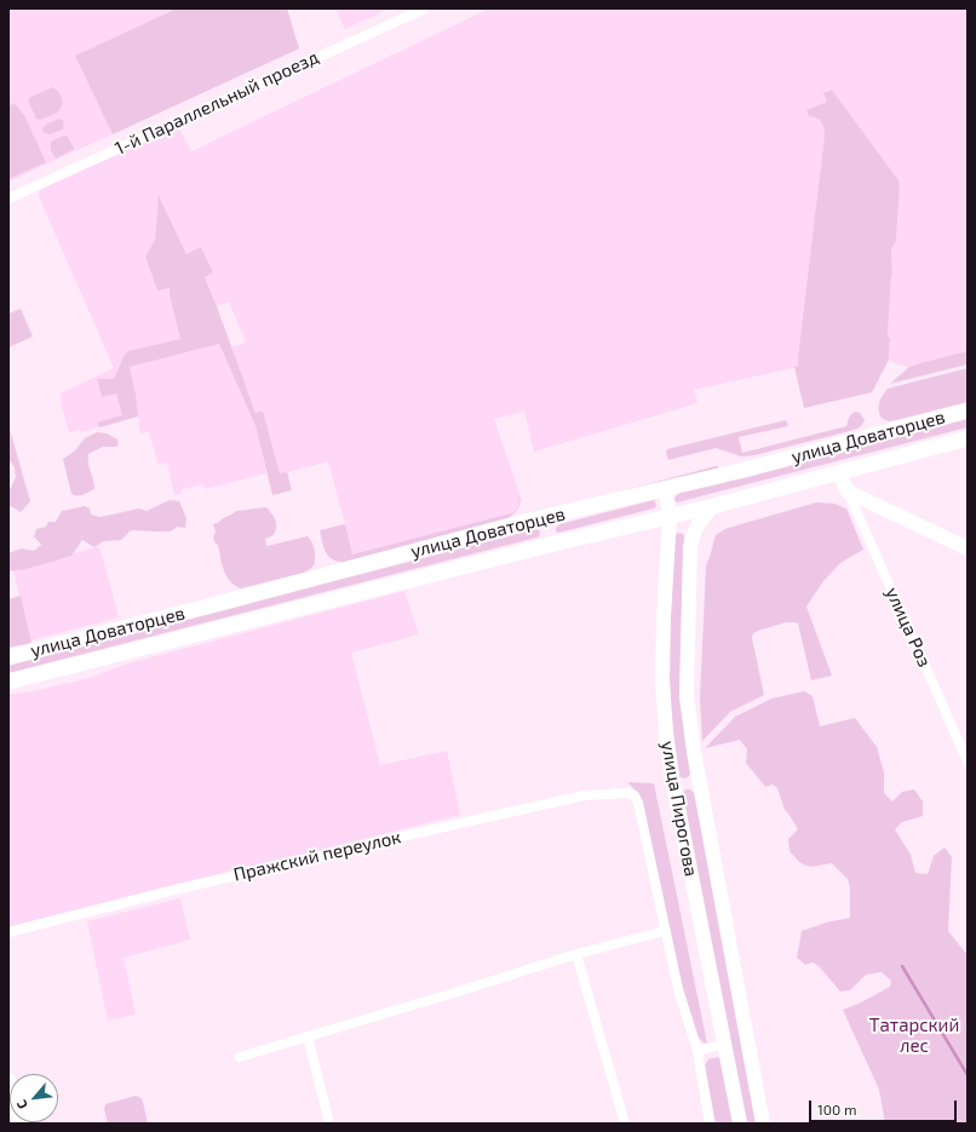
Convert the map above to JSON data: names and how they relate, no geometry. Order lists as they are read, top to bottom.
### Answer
{
  "streets": {
    "main road": ["улица Доваторцев", "улица Пирогова"],
    "street": ["1-й Параллельный проезд", "улица Роз", "Пражский переулок"]
  },
  "crossings": [
    ["улица Доваторцев", "улица Пирогова"]
  ],
  "parks": ["Татарский лес"],
  "scale_bar": "100 m",
  "north": "bottom left"
}
